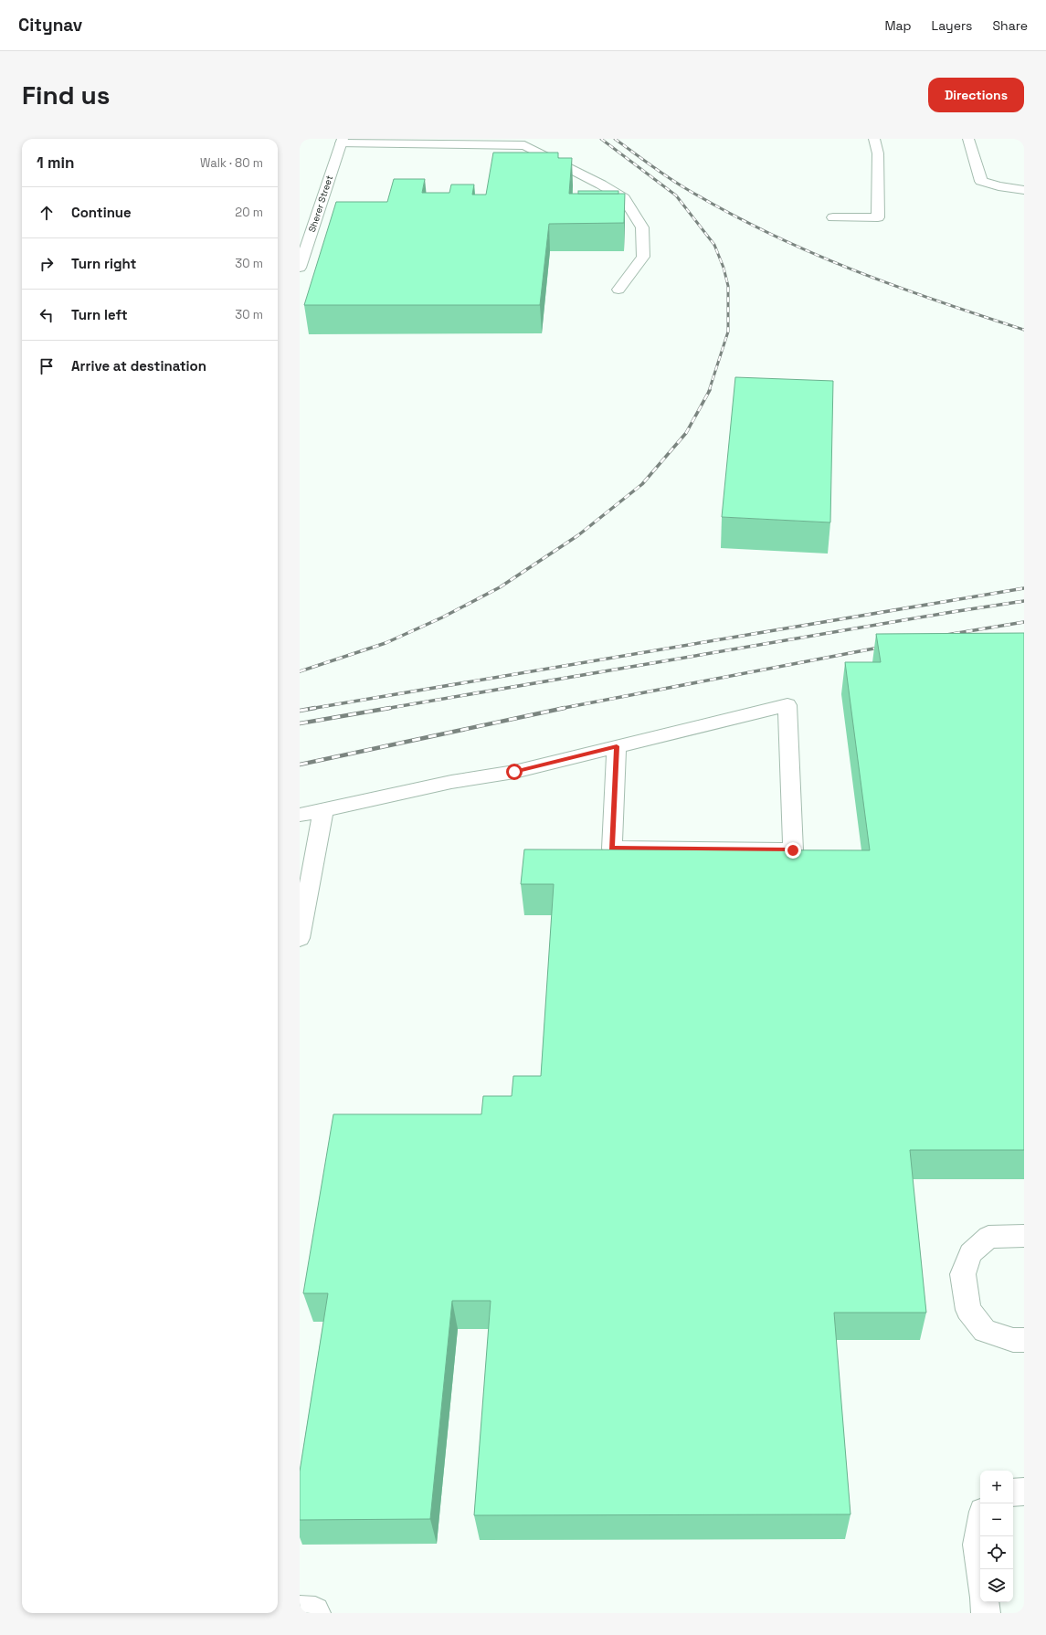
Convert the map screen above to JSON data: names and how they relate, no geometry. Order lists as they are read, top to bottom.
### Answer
{
  "streets": {
    "street": ["Sherer Street"]
  },
  "page": {
    "header": "Citynav",
    "nav": ["Map", "Layers", "Share"],
    "buttons": "Directions",
    "title": "Find us",
    "heading": ["1 min", "Walk · 80 m"],
    "list": [
      ["Continue", "20 m"],
      ["Turn right", "30 m"],
      ["Turn left", "30 m"],
      "Arrive at destination"
    ],
    "map_buttons": ["+", "−"]
  }
}
